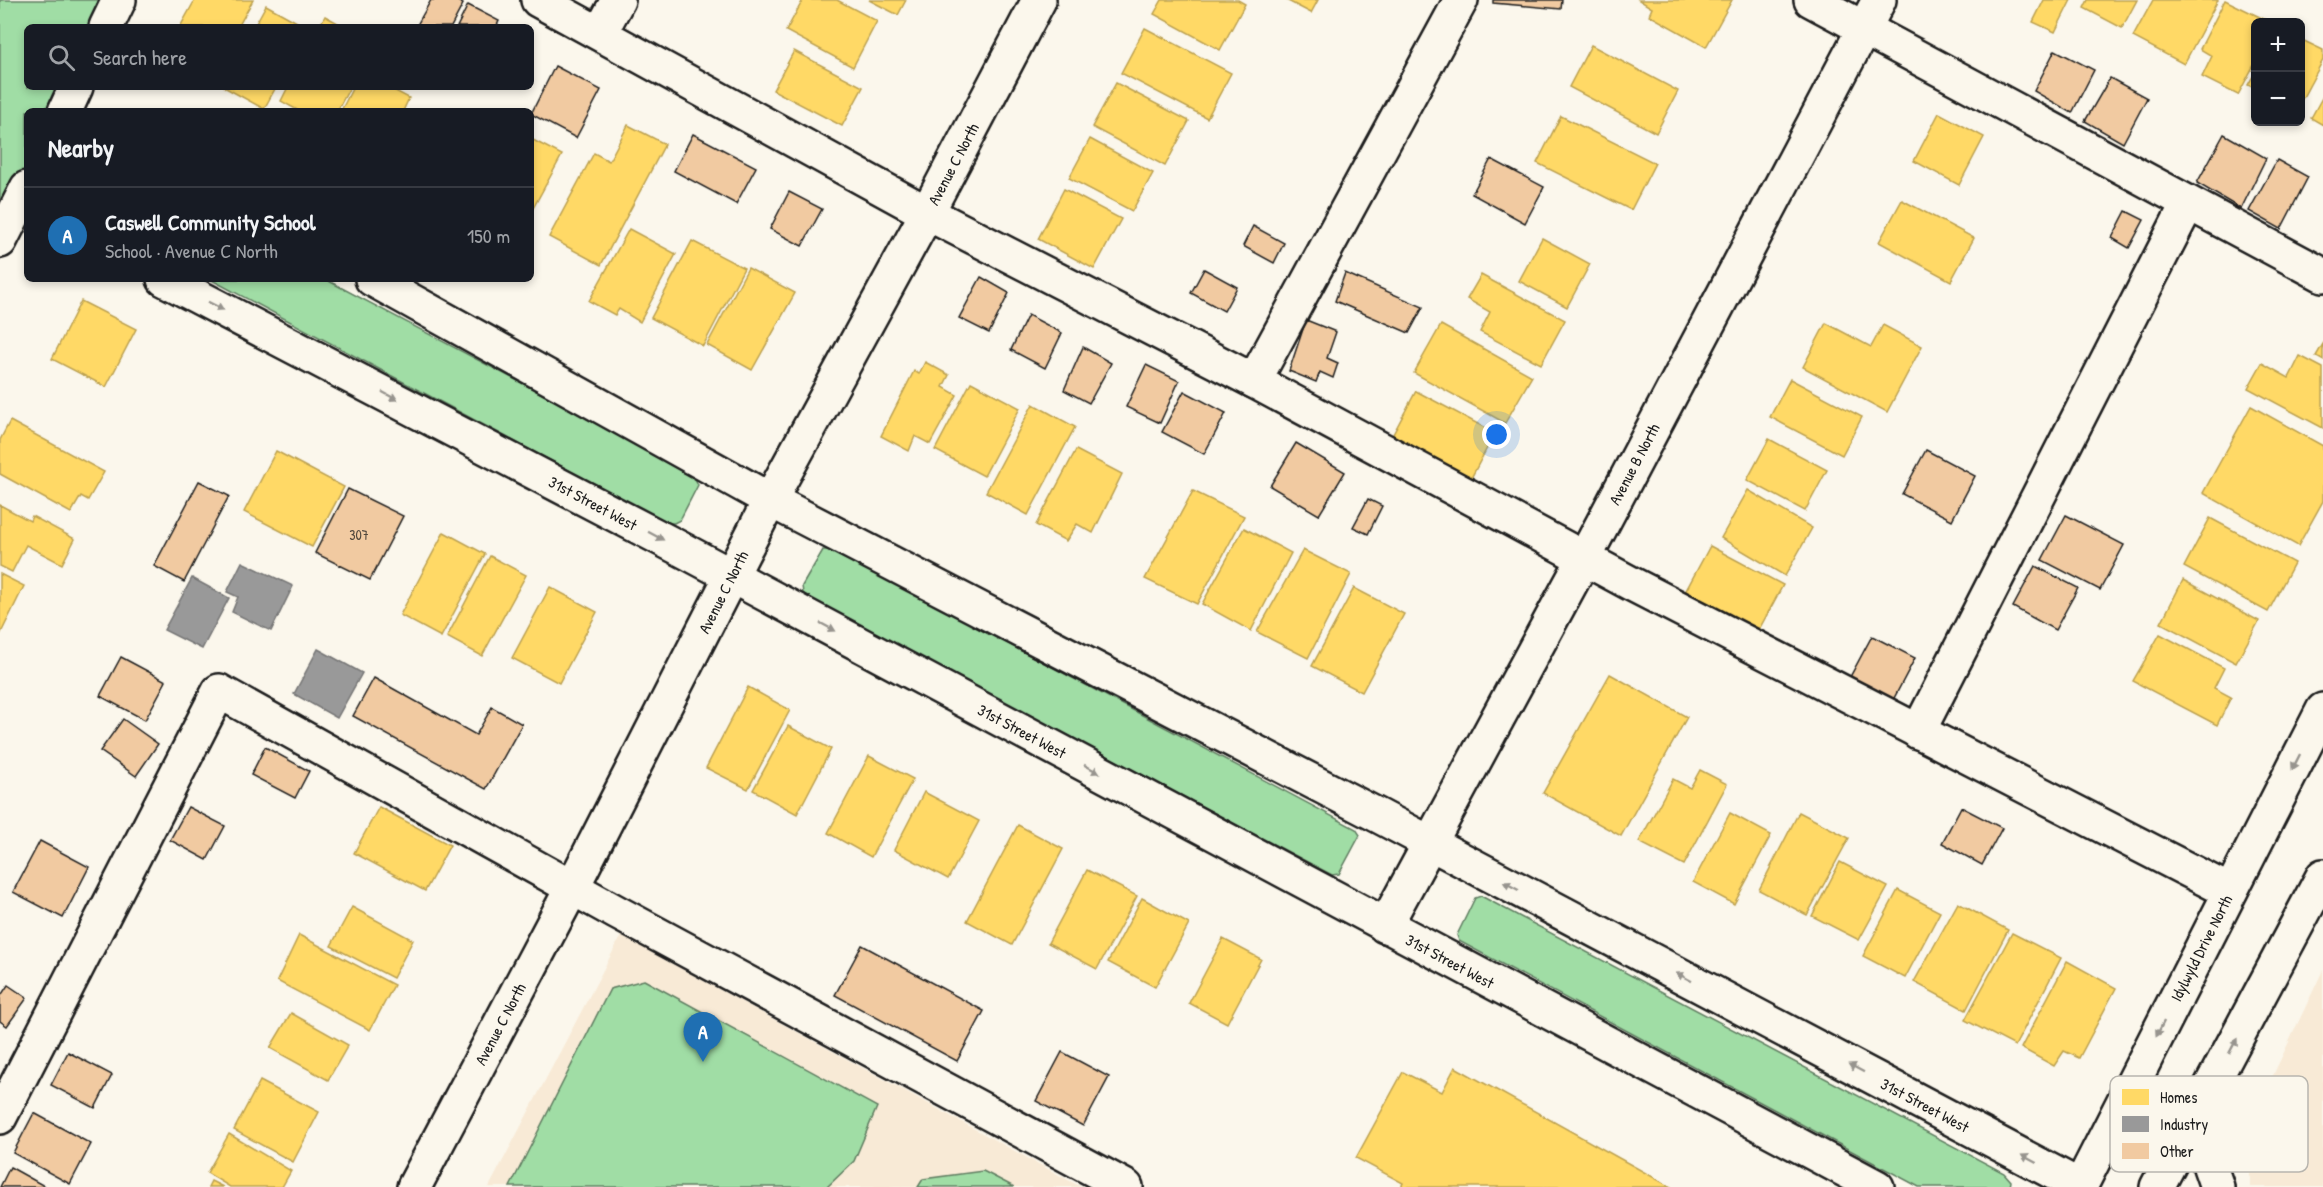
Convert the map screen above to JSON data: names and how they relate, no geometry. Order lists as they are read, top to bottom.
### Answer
{
  "streets": {
    "street": [
      "Avenue C North",
      "Avenue B North",
      "31st Street West",
      "Idylwyld Drive North"
    ]
  },
  "crossings": [
    ["Avenue C North", "31st Street West"],
    ["Avenue B North", "31st Street West"],
    ["31st Street West", "Idylwyld Drive North"]
  ],
  "house_numbers": ["307"],
  "legend": ["Homes", "Industry", "Other"],
  "page": {
    "map_buttons": ["+", "−"],
    "search": "Search here",
    "heading": "Nearby",
    "list": [
      {
        "mark": "A",
        "name": "Caswell Community School",
        "note": "School · Avenue C North",
        "value": "150 m"
      }
    ],
    "pins": "A"
  }
}
